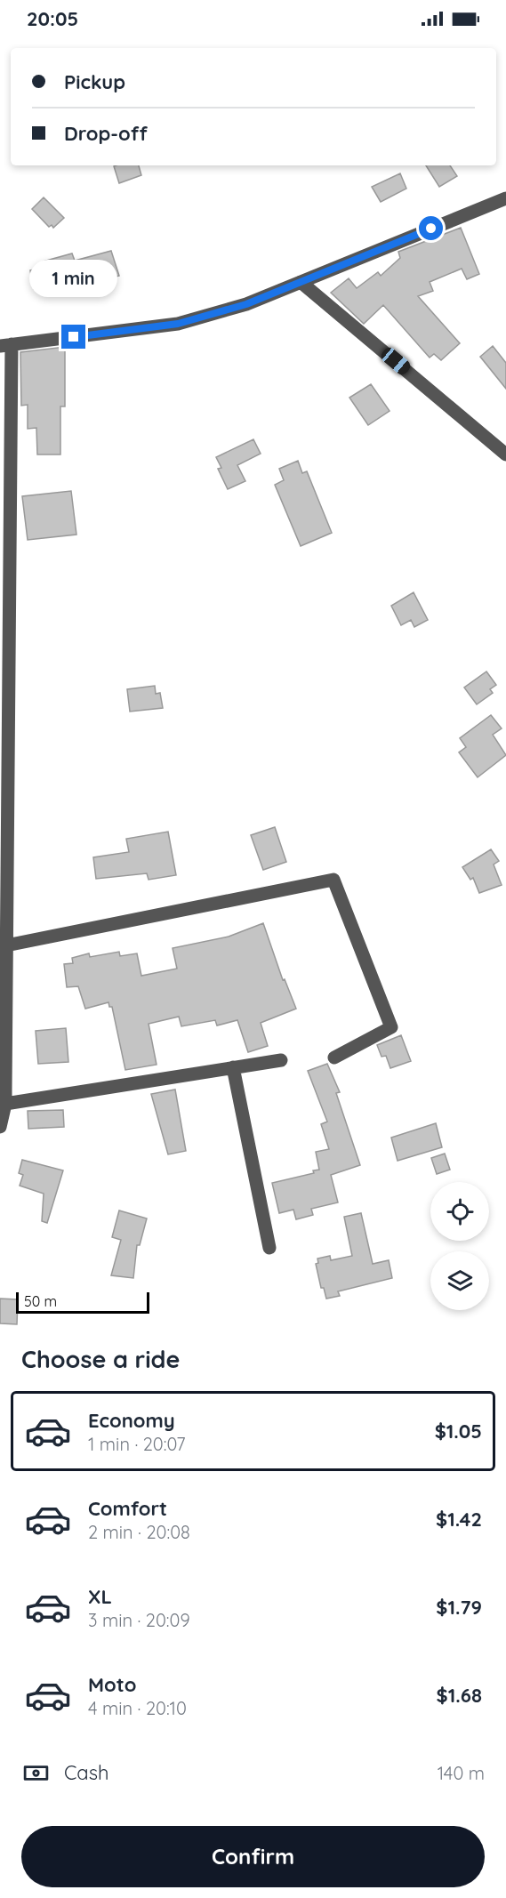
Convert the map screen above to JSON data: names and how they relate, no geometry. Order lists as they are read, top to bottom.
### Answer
{
  "scale_bar": "50 m",
  "page": {
    "status": "20:05",
    "banner": ["Pickup", "Drop-off"],
    "bubble": "1 min",
    "scale": "50 m",
    "heading": "Choose a ride",
    "list": [
      {
        "name": "Economy",
        "note": "1 min · 20:07",
        "value": "$1.05"
      },
      {
        "name": "Comfort",
        "note": "2 min · 20:08",
        "value": "$1.42"
      },
      {
        "name": "XL",
        "note": "3 min · 20:09",
        "value": "$1.79"
      },
      {
        "name": "Moto",
        "note": "4 min · 20:10",
        "value": "$1.68"
      }
    ],
    "pay": ["Cash", "140 m"],
    "buttons": "Confirm"
  }
}
